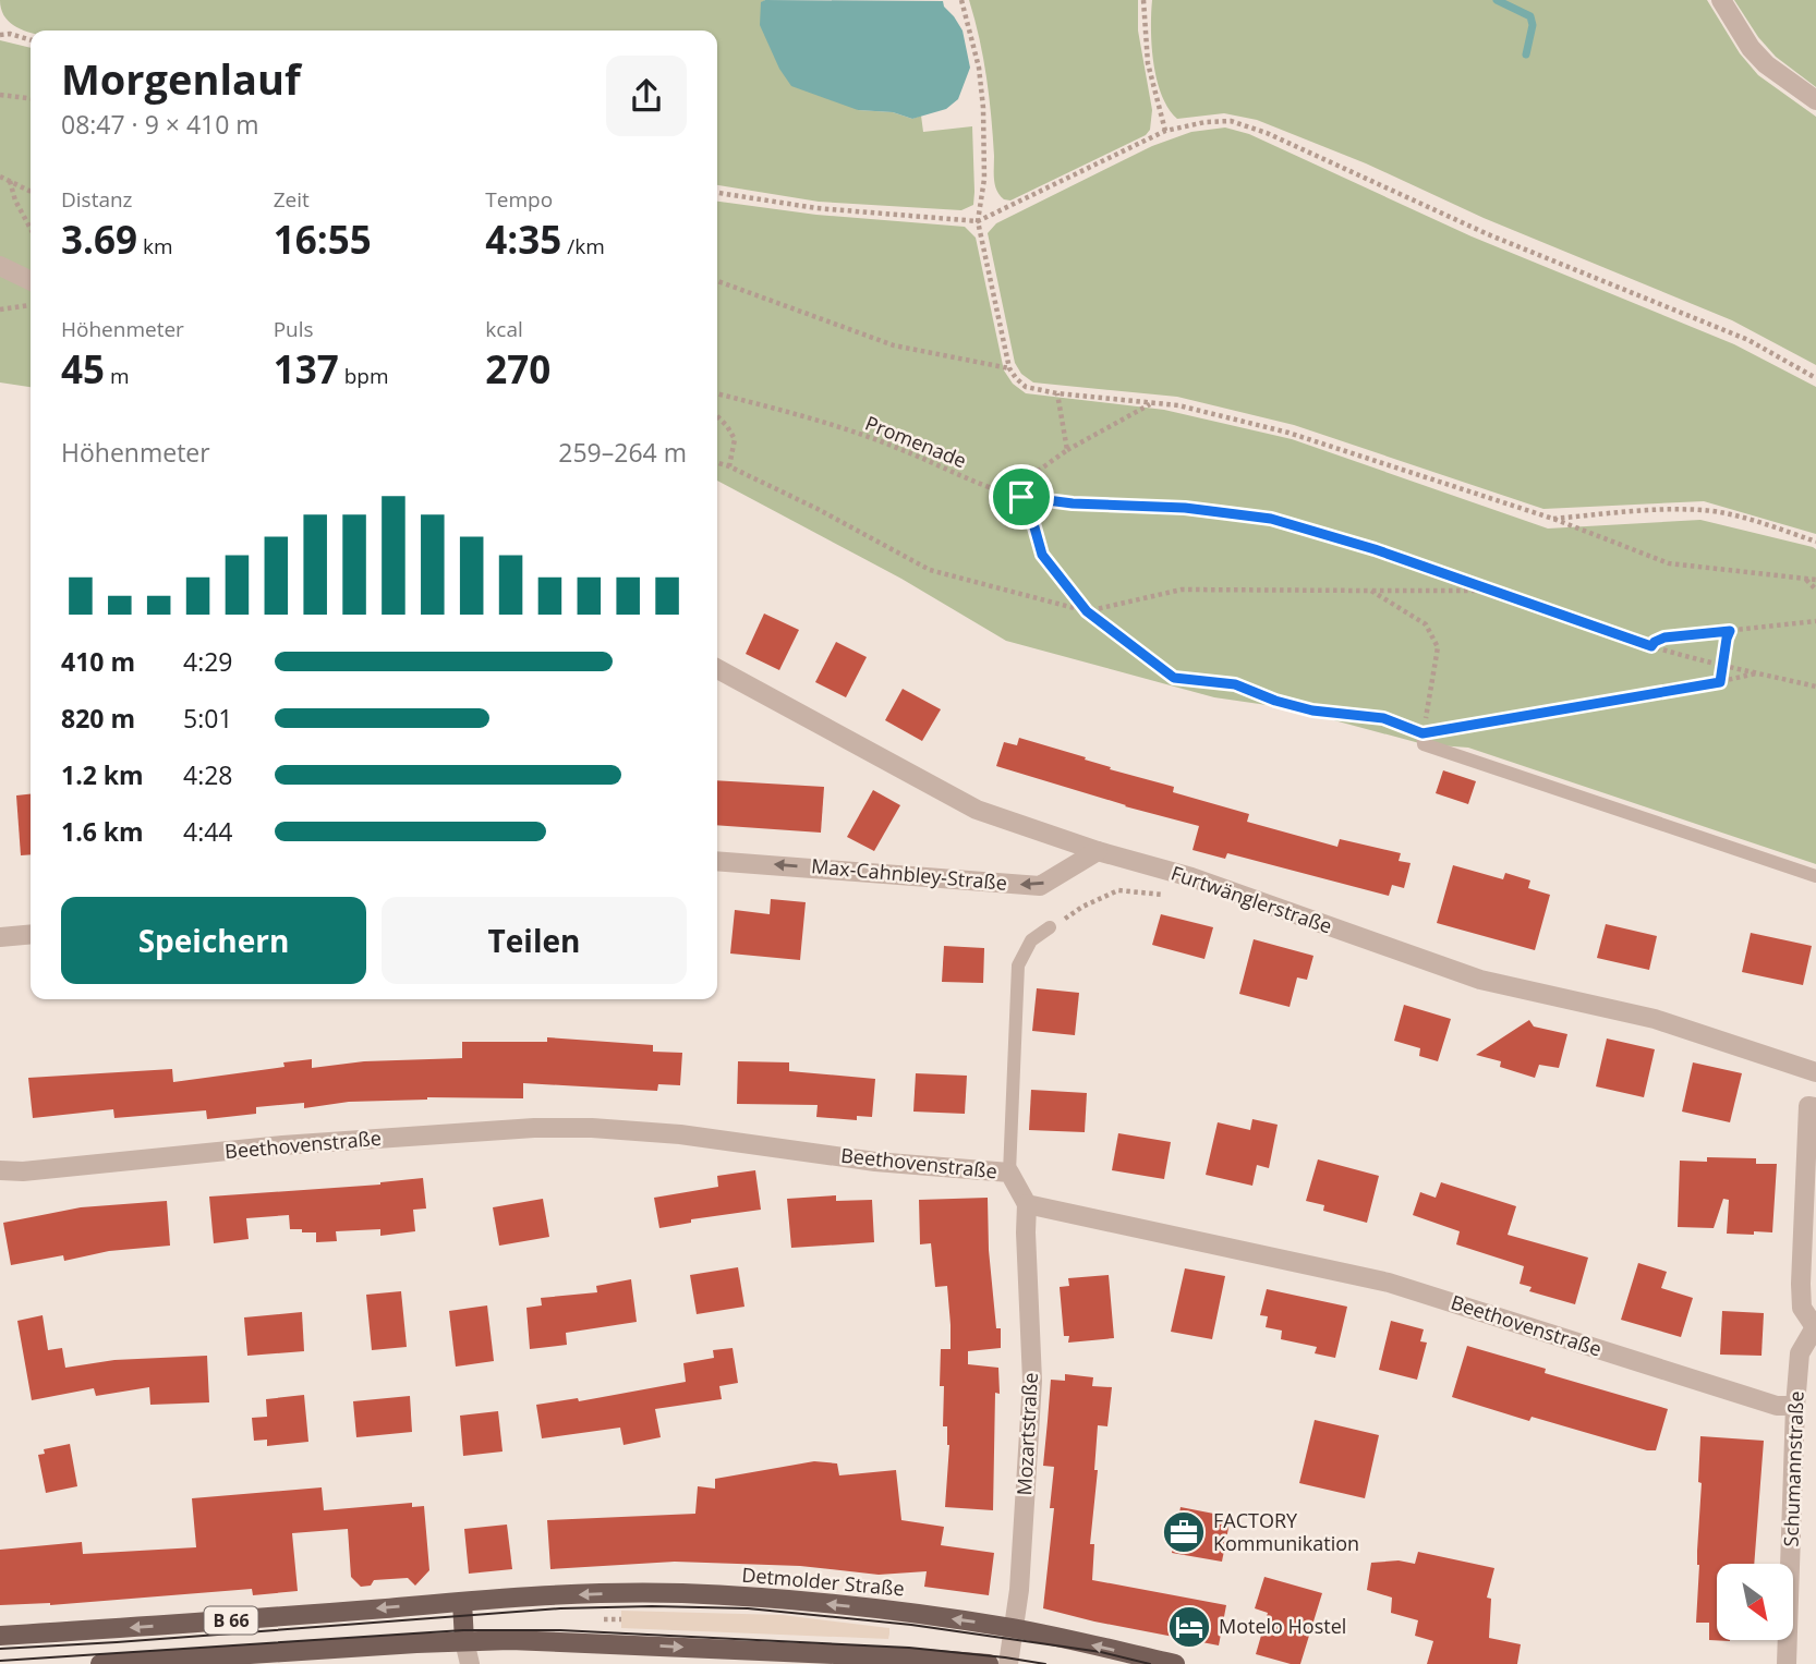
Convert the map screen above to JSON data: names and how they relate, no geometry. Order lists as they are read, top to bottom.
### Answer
{
  "streets": {
    "main road": ["Detmolder Straße", "B 66"],
    "street": [
      "Max-Cahnbley-Straße",
      "Furtwänglerstraße",
      "Beethovenstraße",
      "Mozartstraße",
      "Schumannstraße"
    ],
    "path": ["Promenade"]
  },
  "crossings": [
    ["Max-Cahnbley-Straße", "Furtwänglerstraße"],
    ["Beethovenstraße", "Mozartstraße"],
    ["Beethovenstraße", "Schumannstraße"],
    ["Mozartstraße", "Detmolder Straße"]
  ],
  "one_way": ["Max-Cahnbley-Straße"],
  "places": {
    "office": ["FACTORY Kommunikation"],
    "hotel": ["Motelo Hostel"]
  },
  "north": "bottom right",
  "page": {
    "heading": ["Morgenlauf", "08:47 · 9 × 410 m"],
    "stats": [
      ["Distanz", "3.69 km"],
      ["Zeit", "16:55"],
      ["Tempo", "4:35 /km"],
      ["Höhenmeter", "45 m"],
      ["Puls", "137 bpm"],
      ["kcal", "270"]
    ],
    "chart": ["Höhenmeter", "259–264 m"],
    "list": [
      {
        "name": "410 m",
        "note": "4:29"
      },
      {
        "name": "820 m",
        "note": "5:01"
      },
      {
        "name": "1.2 km",
        "note": "4:28"
      },
      {
        "name": "1.6 km",
        "note": "4:44"
      }
    ],
    "buttons": ["Speichern", "Teilen"]
  }
}
